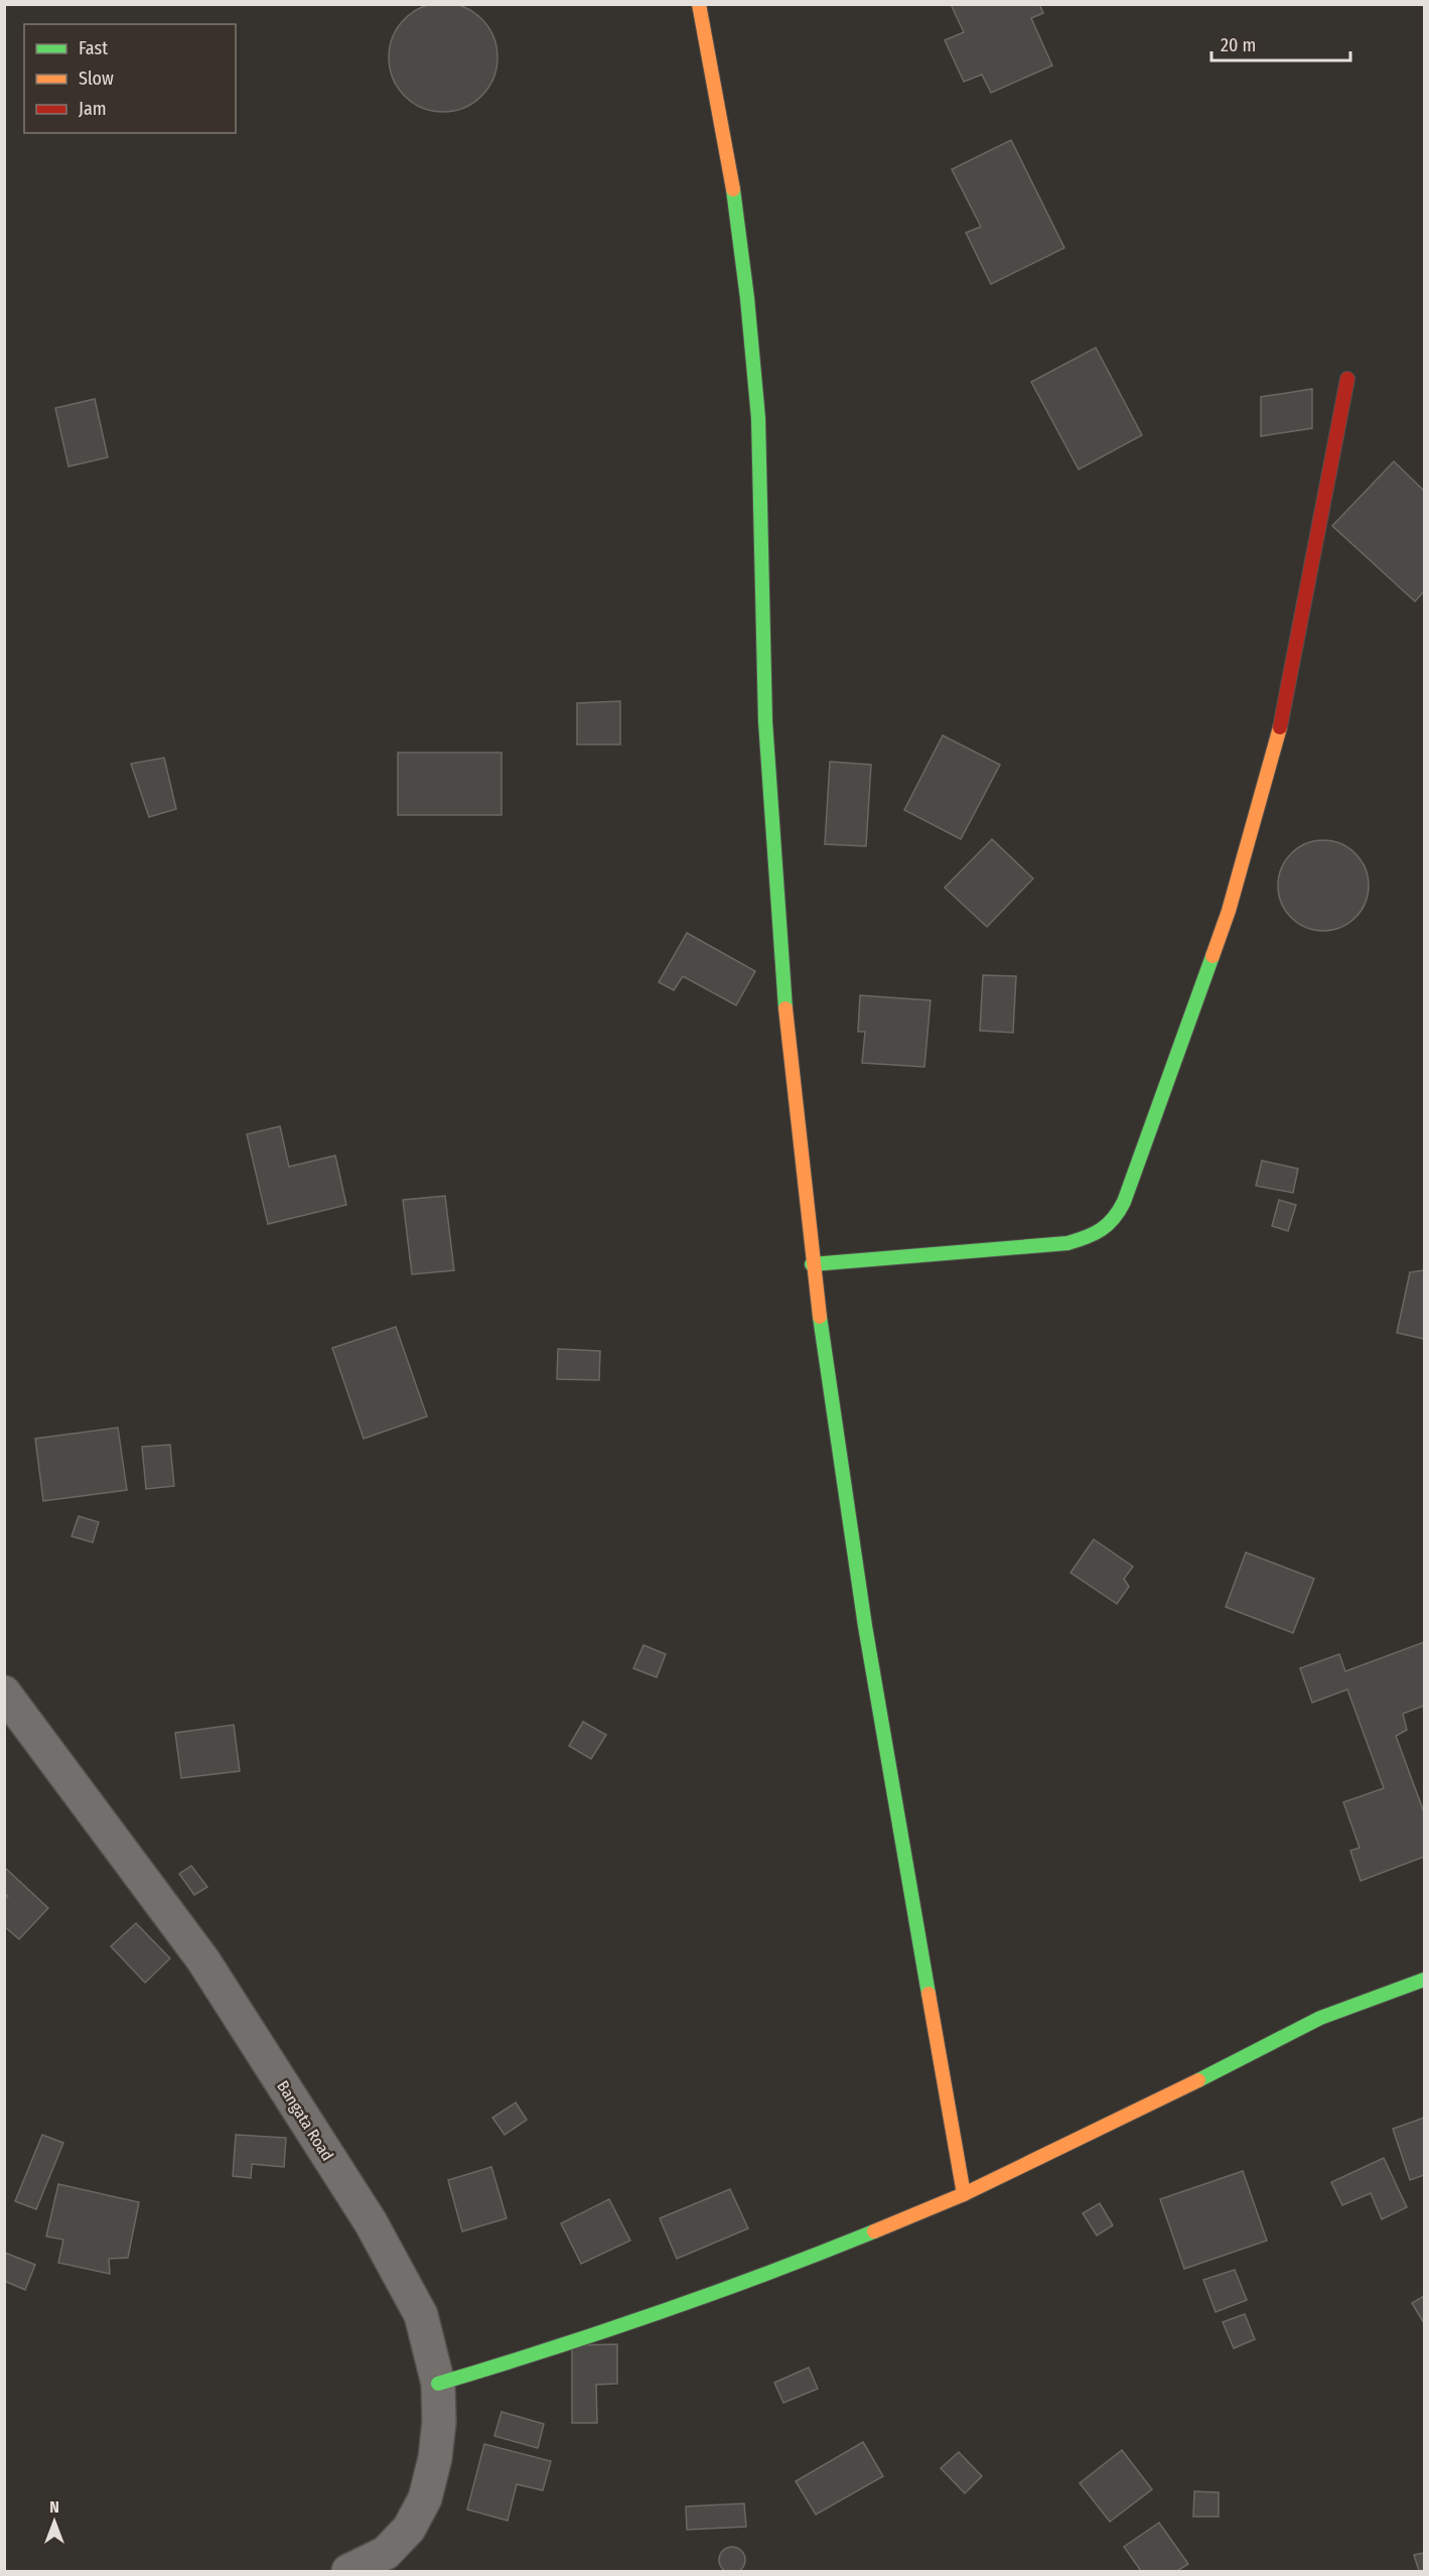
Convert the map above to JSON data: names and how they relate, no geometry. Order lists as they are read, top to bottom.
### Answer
{
  "streets": {
    "street": ["Bangata Road"]
  },
  "legend": ["Fast", "Slow", "Jam"],
  "scale_bar": "20 m",
  "north": "top"
}
